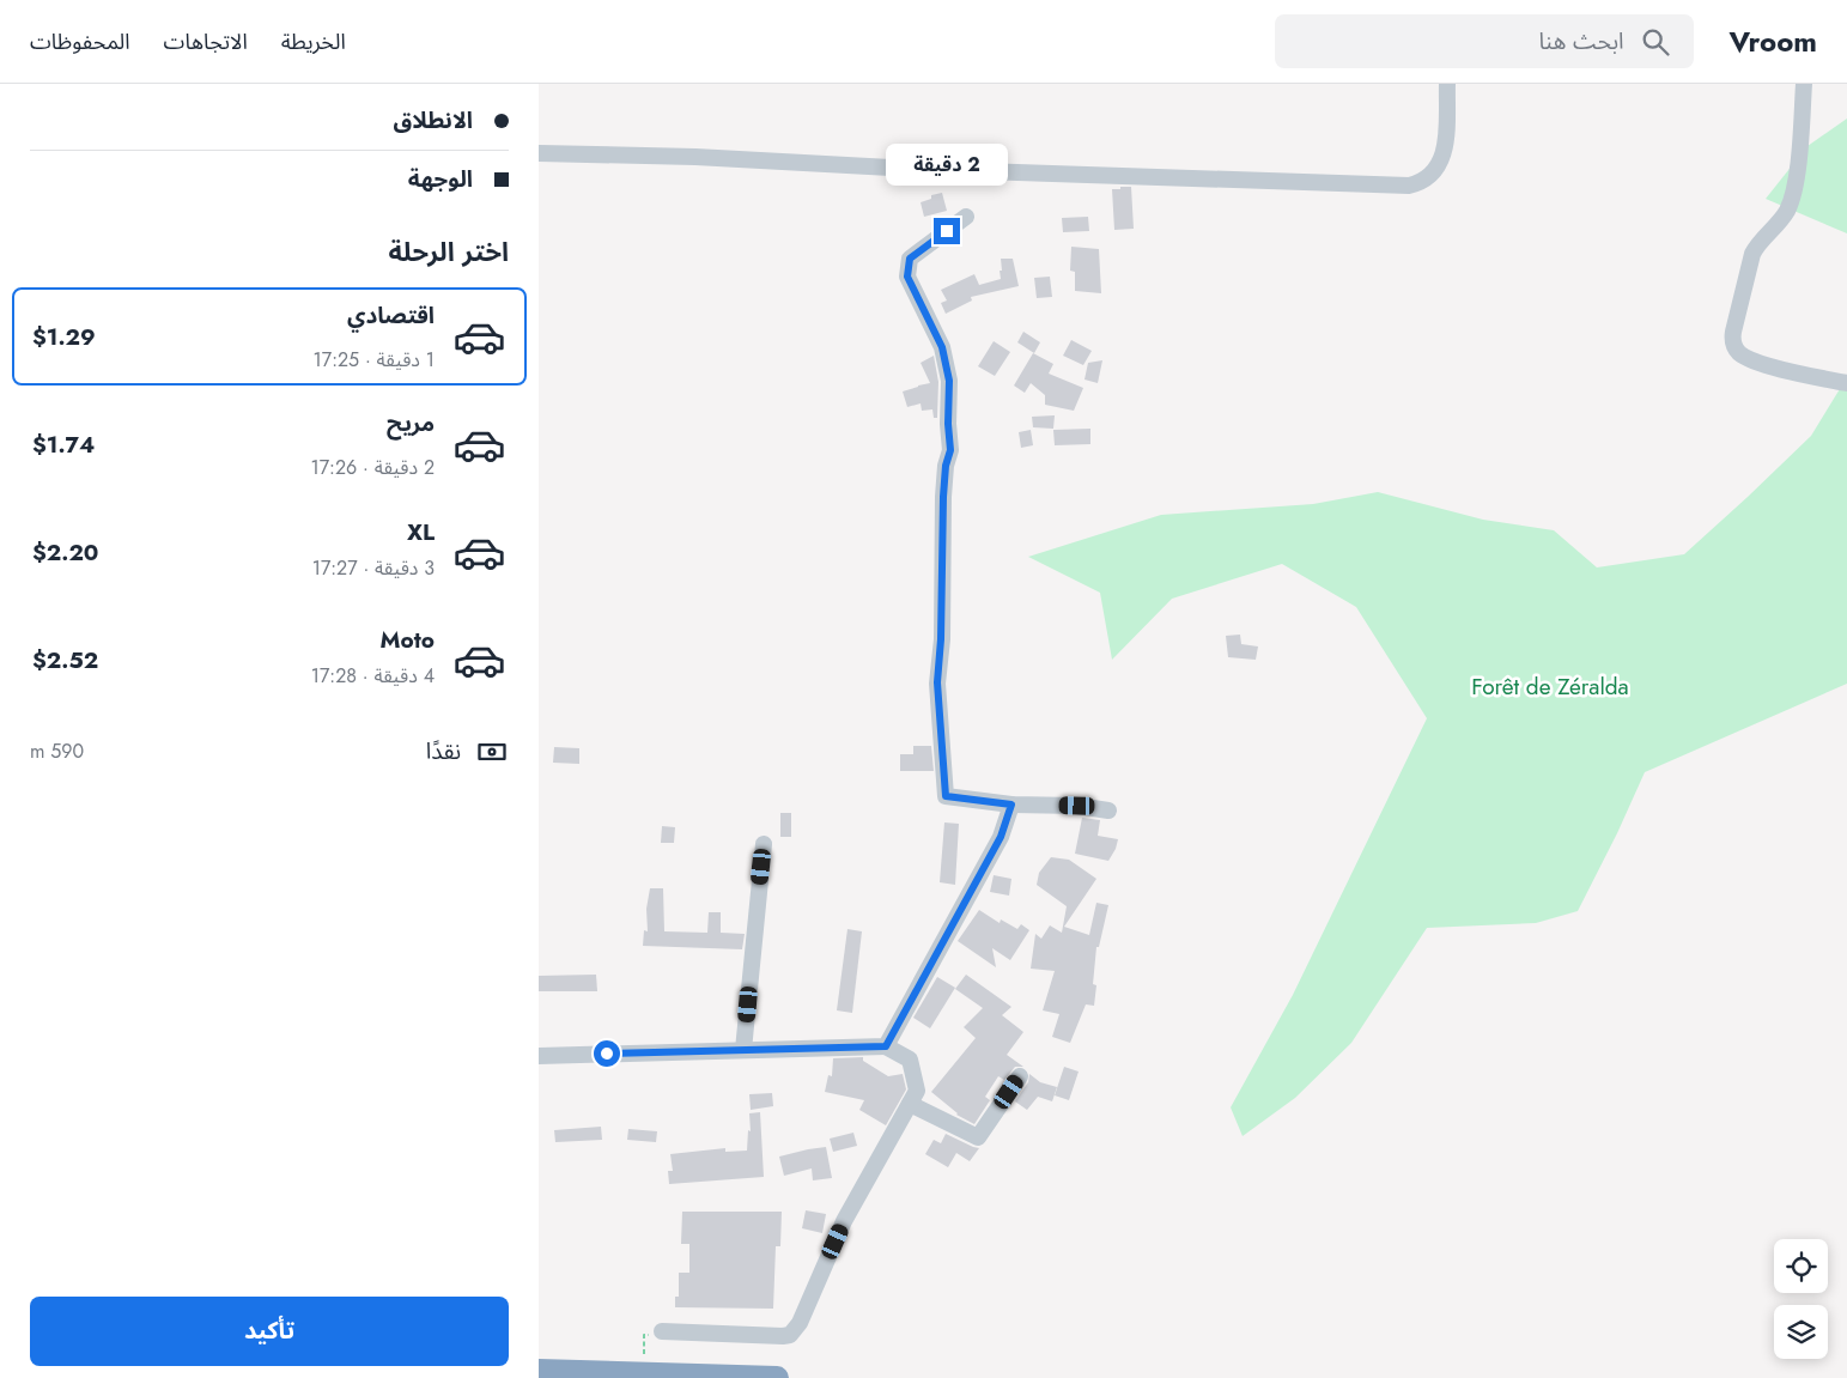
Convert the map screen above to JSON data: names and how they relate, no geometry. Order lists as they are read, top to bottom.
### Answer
{
  "parks": ["Forêt de Zéralda"],
  "page": {
    "header": "Vroom",
    "search": "ابحث هنا",
    "nav": ["الخريطة", "الاتجاهات", "المحفوظات"],
    "banner": ["الانطلاق", "الوجهة"],
    "bubble": "2 دقيقة",
    "heading": "اختر الرحلة",
    "list": [
      {
        "name": "اقتصادي",
        "note": "1 دقيقة · 17:25",
        "value": "$1.29"
      },
      {
        "name": "مريح",
        "note": "2 دقيقة · 17:26",
        "value": "$1.74"
      },
      {
        "name": "XL",
        "note": "3 دقيقة · 17:27",
        "value": "$2.20"
      },
      {
        "name": "Moto",
        "note": "4 دقيقة · 17:28",
        "value": "$2.52"
      }
    ],
    "pay": ["نقدًا", "590 m"],
    "buttons": "تأكيد"
  }
}
